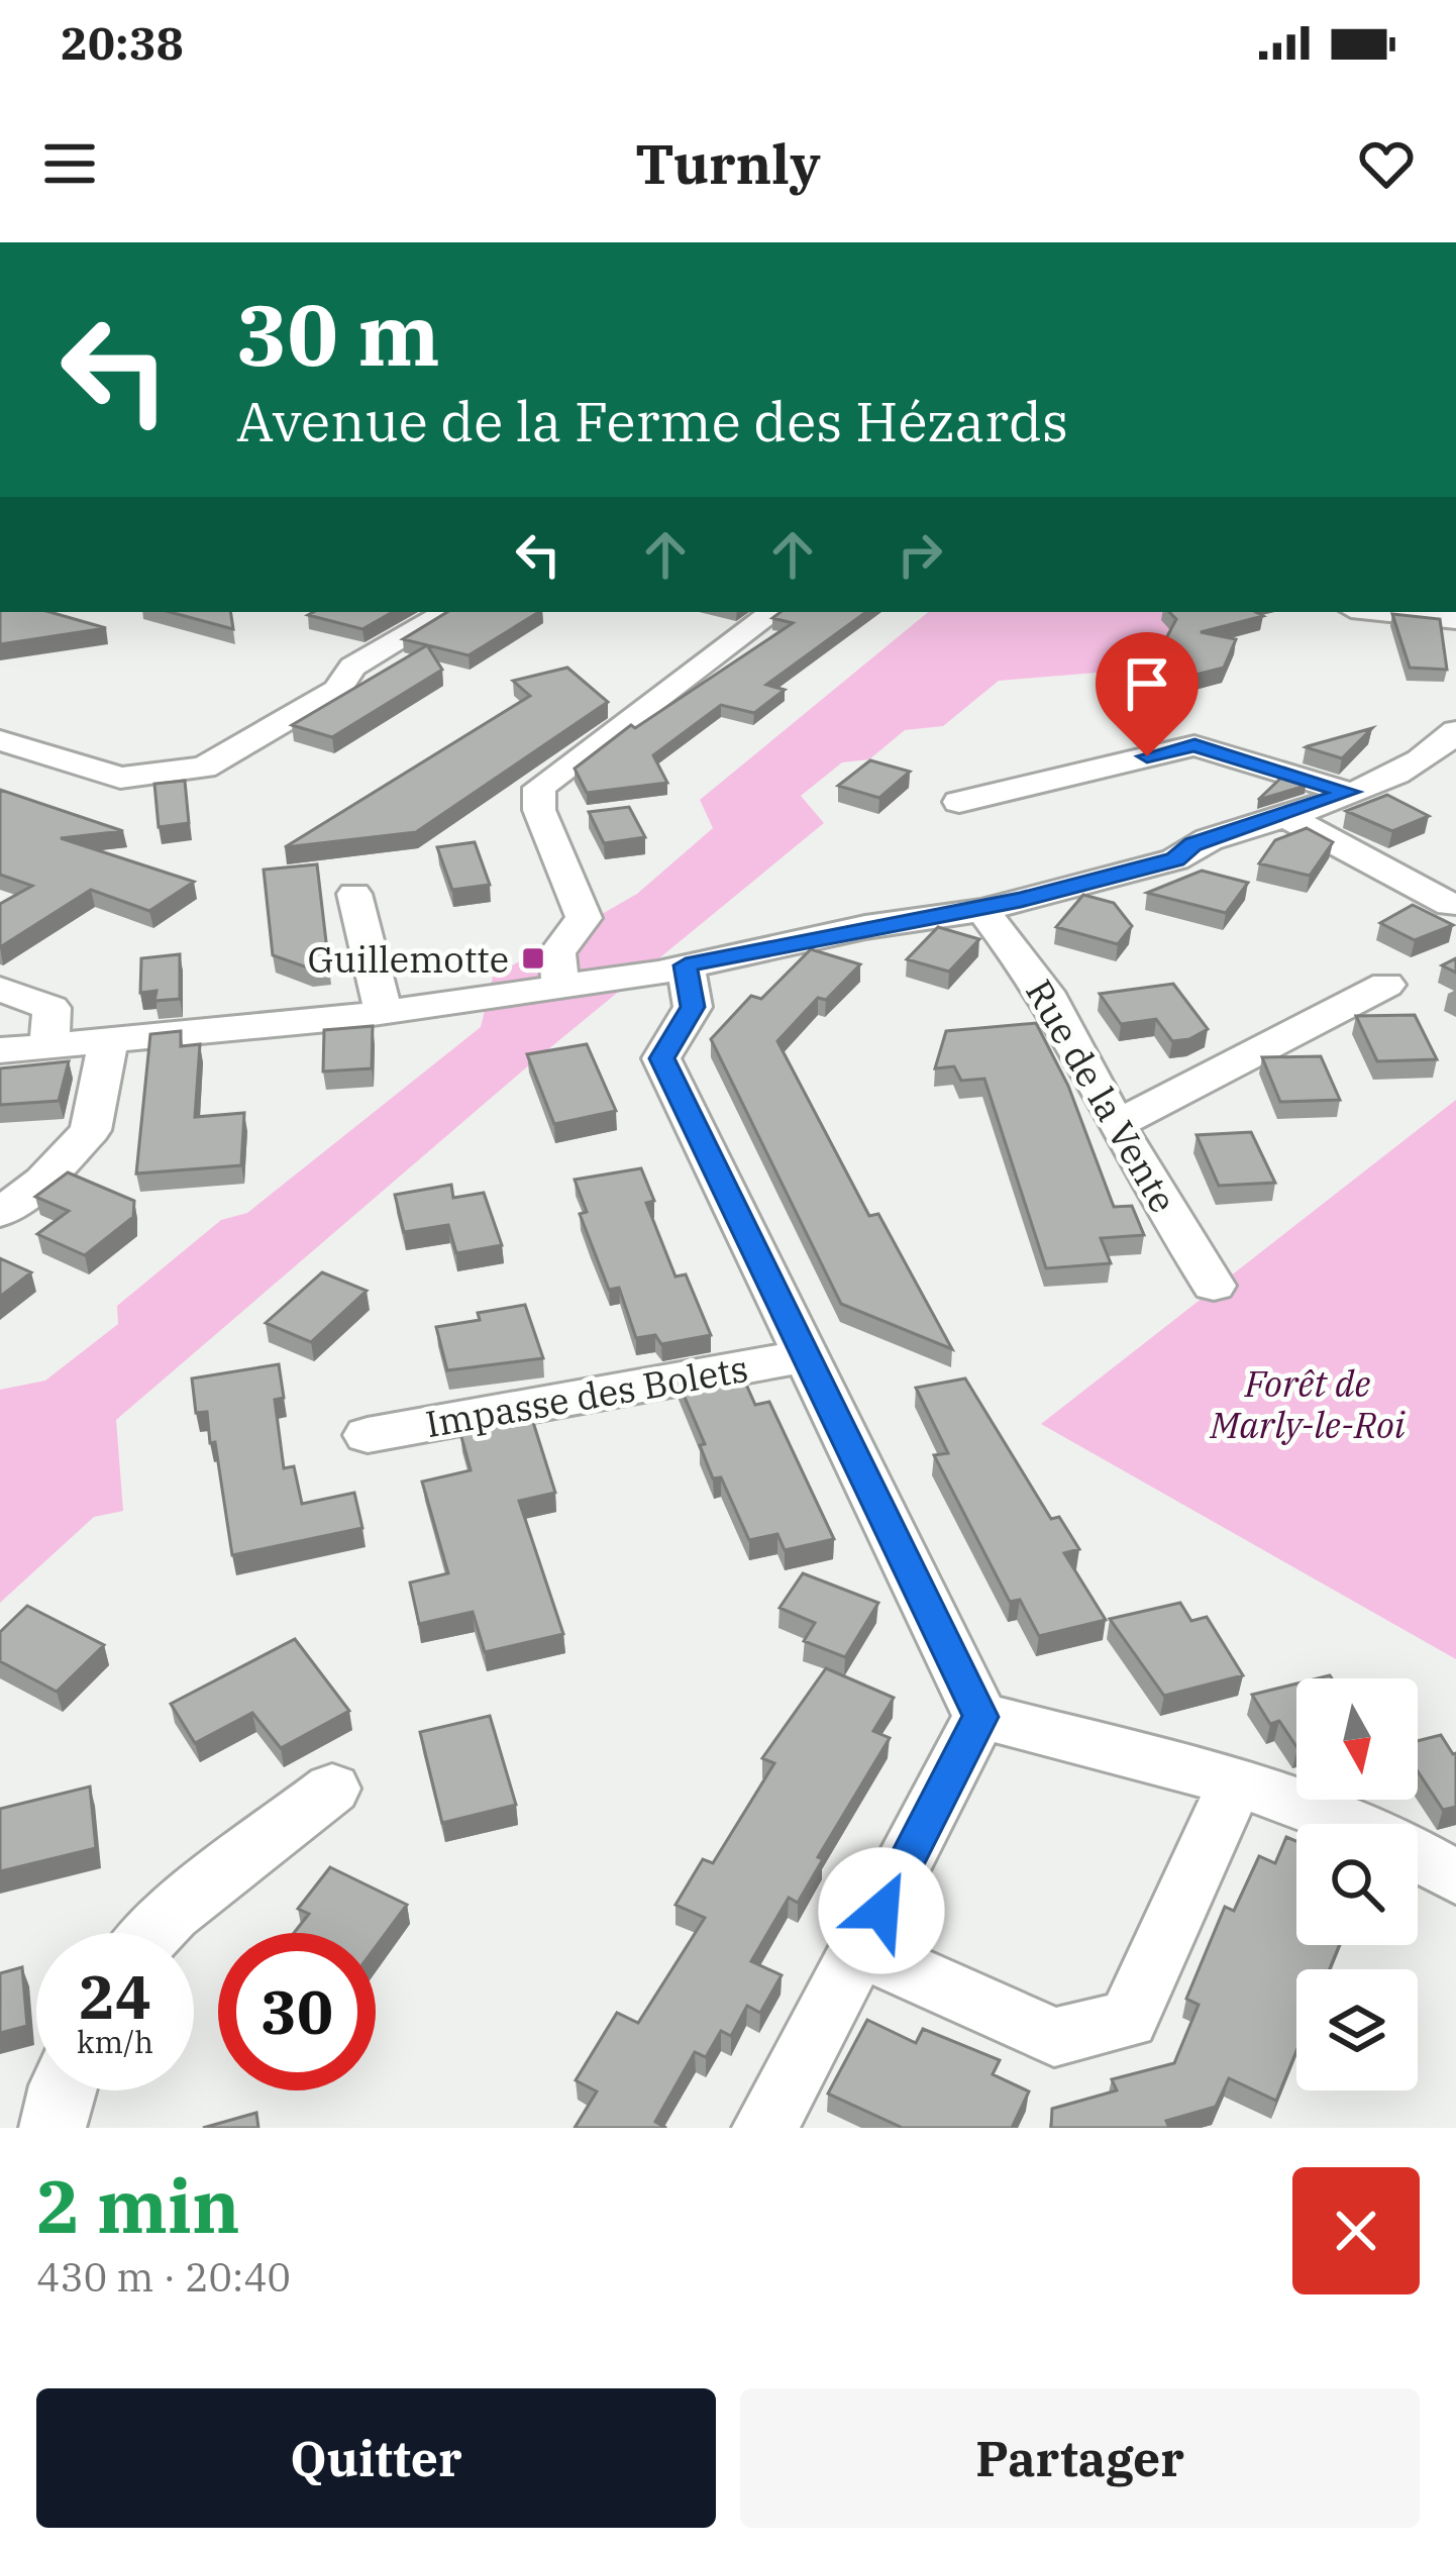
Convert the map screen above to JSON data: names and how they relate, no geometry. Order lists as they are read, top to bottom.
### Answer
{
  "streets": {
    "street": ["Rue de la Vente", "Impasse des Bolets"]
  },
  "parks": ["Forêt de Marly-le-Roi"],
  "places": {
    "transit": ["Guillemotte"]
  },
  "north": "bottom",
  "page": {
    "status": "20:38",
    "header": "Turnly",
    "turn": ["30 m", "Avenue de la Ferme des Hézards"],
    "speed": "24 km/h",
    "limit": "30",
    "heading": ["2 min", "430 m · 20:40"],
    "buttons": ["Quitter", "Partager"]
  }
}
